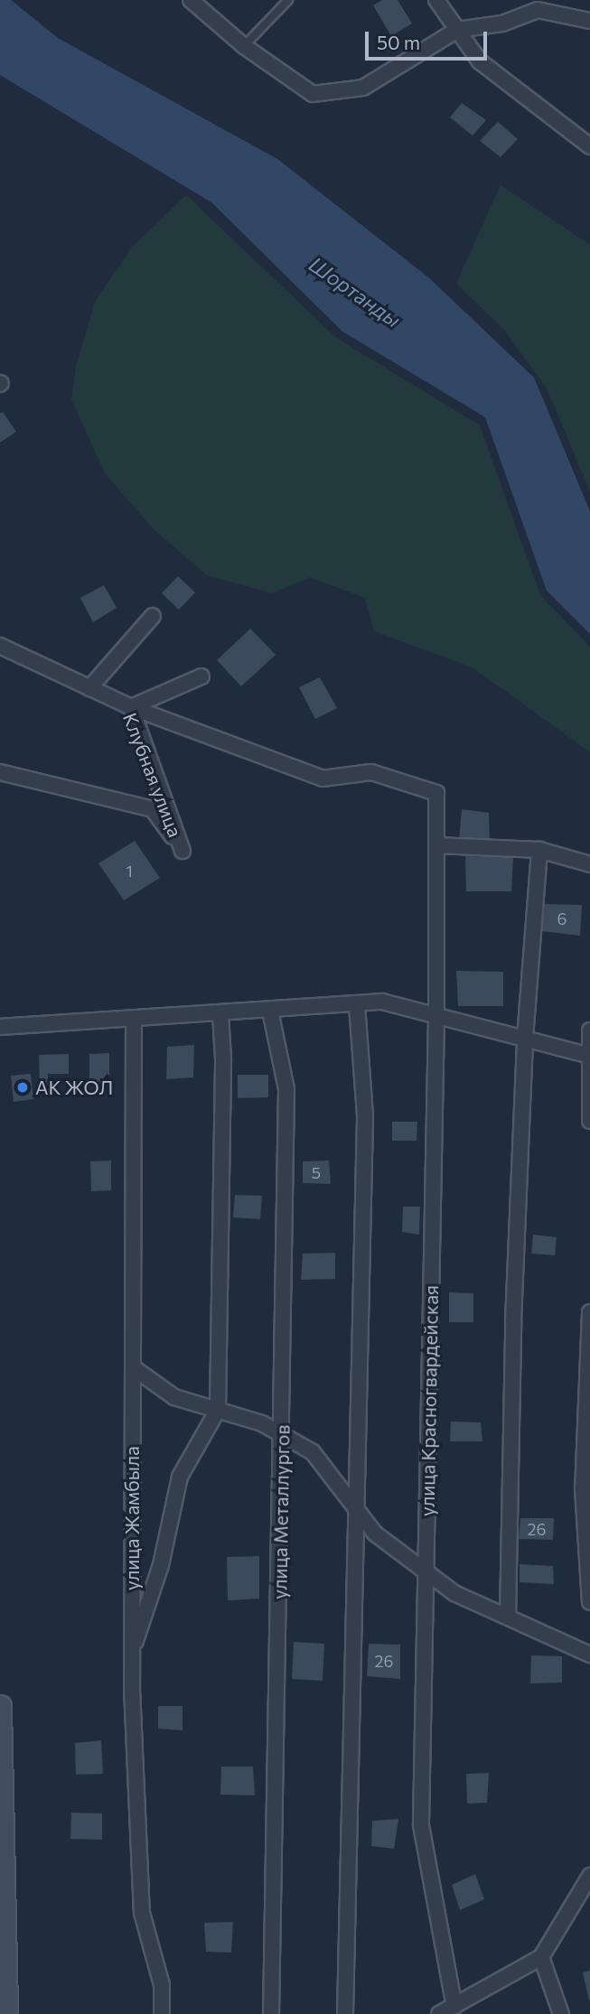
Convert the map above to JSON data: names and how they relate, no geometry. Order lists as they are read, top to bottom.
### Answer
{
  "streets": {
    "street": [
      "Клубная улица",
      "улица Красногвардейская",
      "улица Металлургов",
      "улица Жамбыла"
    ]
  },
  "crossings": [
    ["Клубная улица", "улица Красногвардейская"]
  ],
  "water": ["Шортанды"],
  "places": ["АК ЖОЛ"],
  "house_numbers": [
    "1",
    "6",
    "5",
    "26",
    "26"
  ],
  "scale_bar": "50 m"
}
